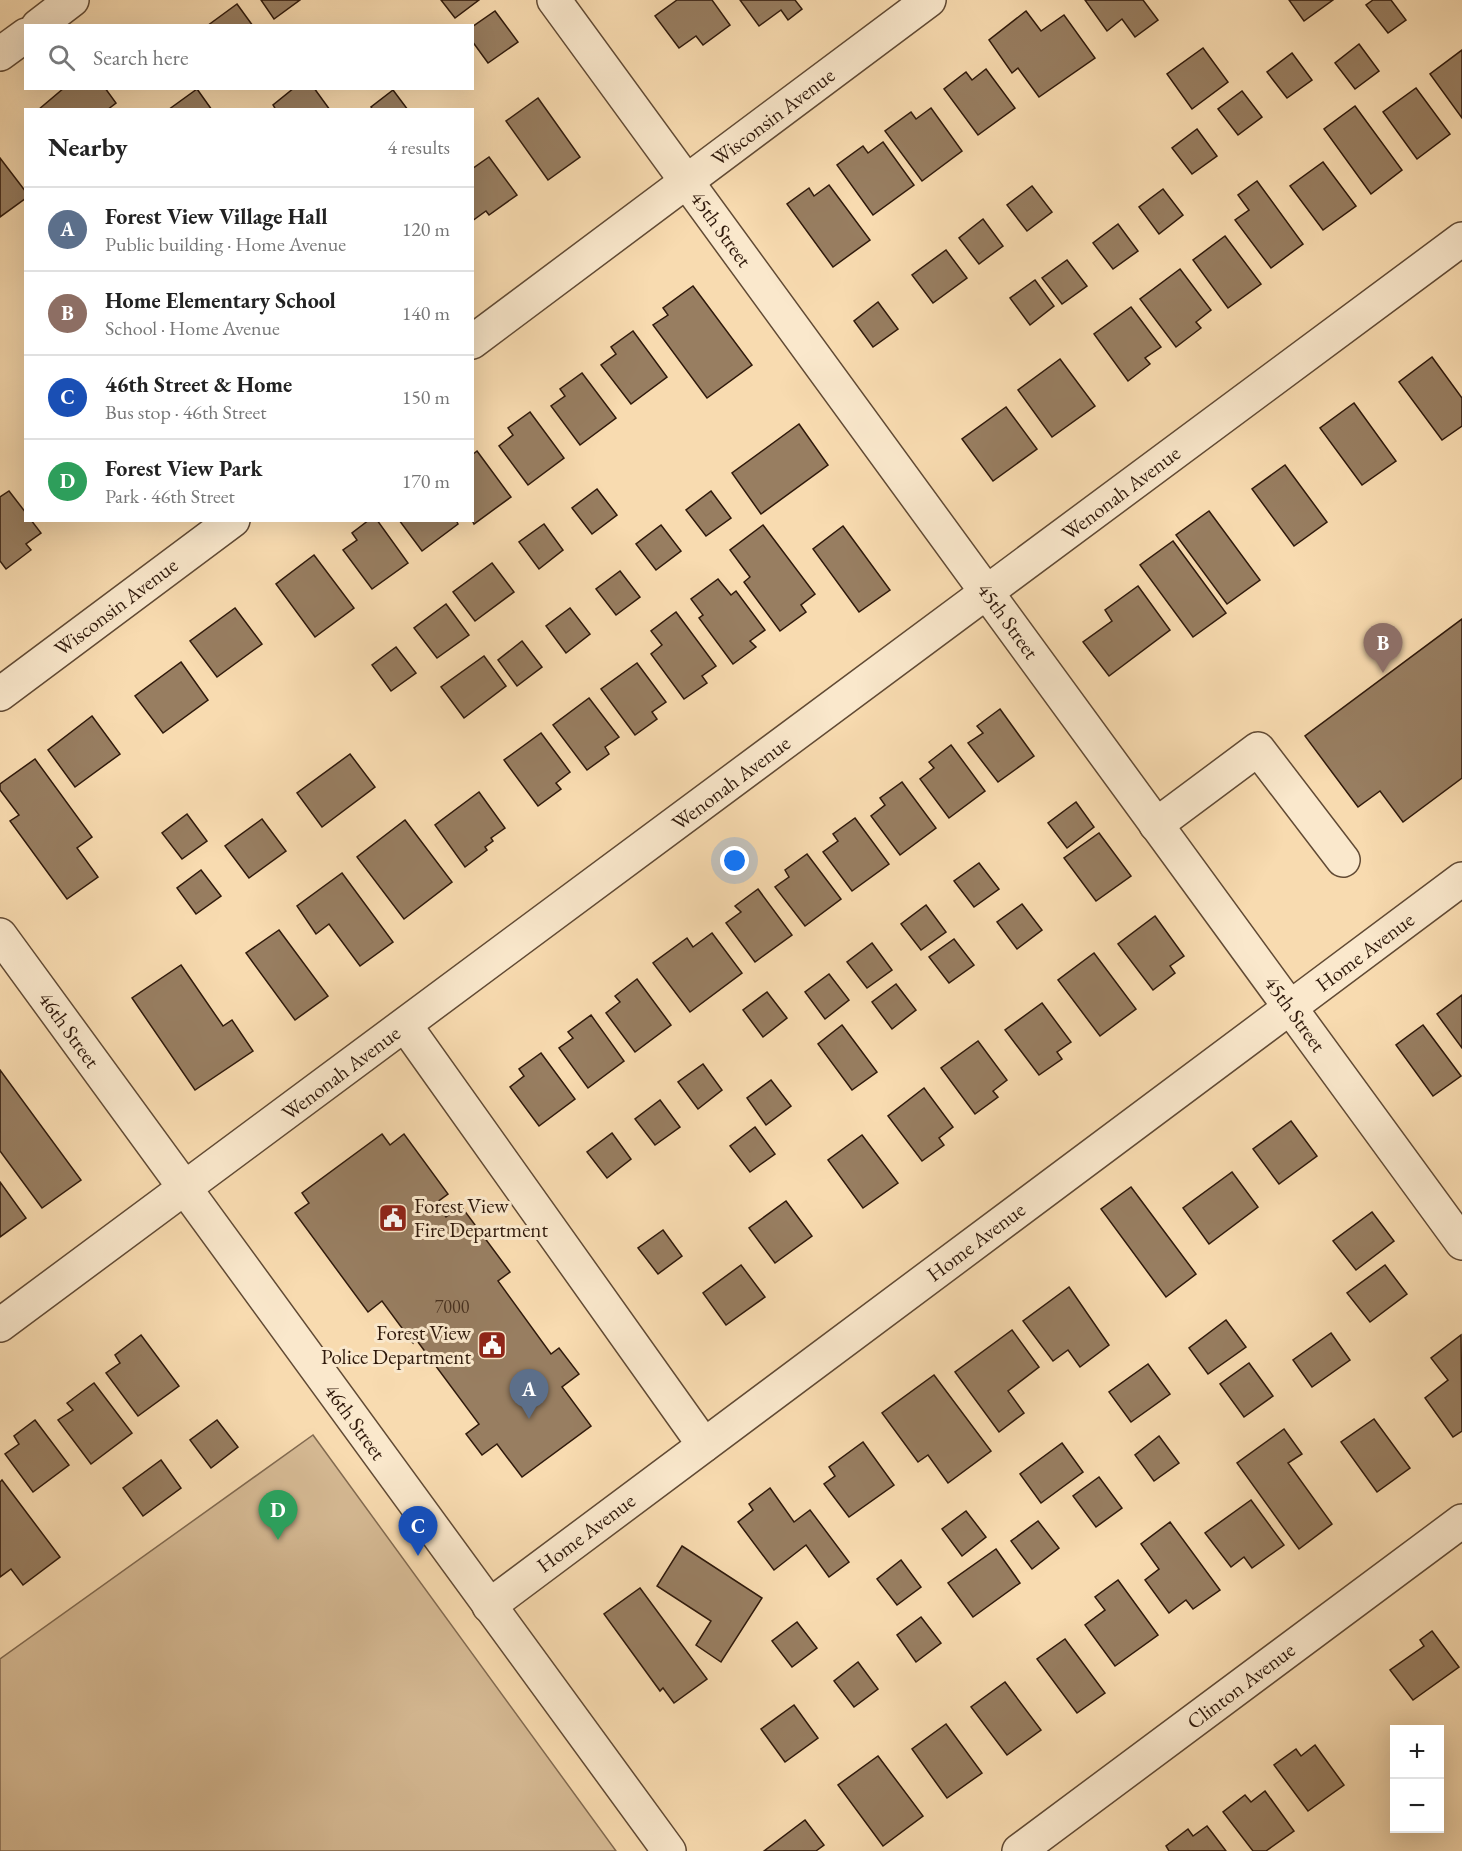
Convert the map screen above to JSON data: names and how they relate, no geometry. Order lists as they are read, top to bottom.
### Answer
{
  "streets": {
    "street": [
      "Wisconsin Avenue",
      "45th Street",
      "Wenonah Avenue",
      "Home Avenue",
      "46th Street",
      "Clinton Avenue"
    ]
  },
  "crossings": [
    ["Wisconsin Avenue", "45th Street"],
    ["45th Street", "Wenonah Avenue"],
    ["45th Street", "Home Avenue"],
    ["Wenonah Avenue", "46th Street"],
    ["Home Avenue", "46th Street"]
  ],
  "places": {
    "public building": ["Forest View Fire Department", "Forest View Police Department"]
  },
  "house_numbers": ["7000"],
  "page": {
    "search": "Search here",
    "heading": ["Nearby", "4 results"],
    "list": [
      {
        "mark": "A",
        "name": "Forest View Village Hall",
        "note": "Public building · Home Avenue",
        "value": "120 m"
      },
      {
        "mark": "B",
        "name": "Home Elementary School",
        "note": "School · Home Avenue",
        "value": "140 m"
      },
      {
        "mark": "C",
        "name": "46th Street & Home",
        "note": "Bus stop · 46th Street",
        "value": "150 m"
      },
      {
        "mark": "D",
        "name": "Forest View Park",
        "note": "Park · 46th Street",
        "value": "170 m"
      }
    ],
    "pins": [
      "B",
      "A",
      "D",
      "C"
    ],
    "map_buttons": ["+", "−"]
  }
}
